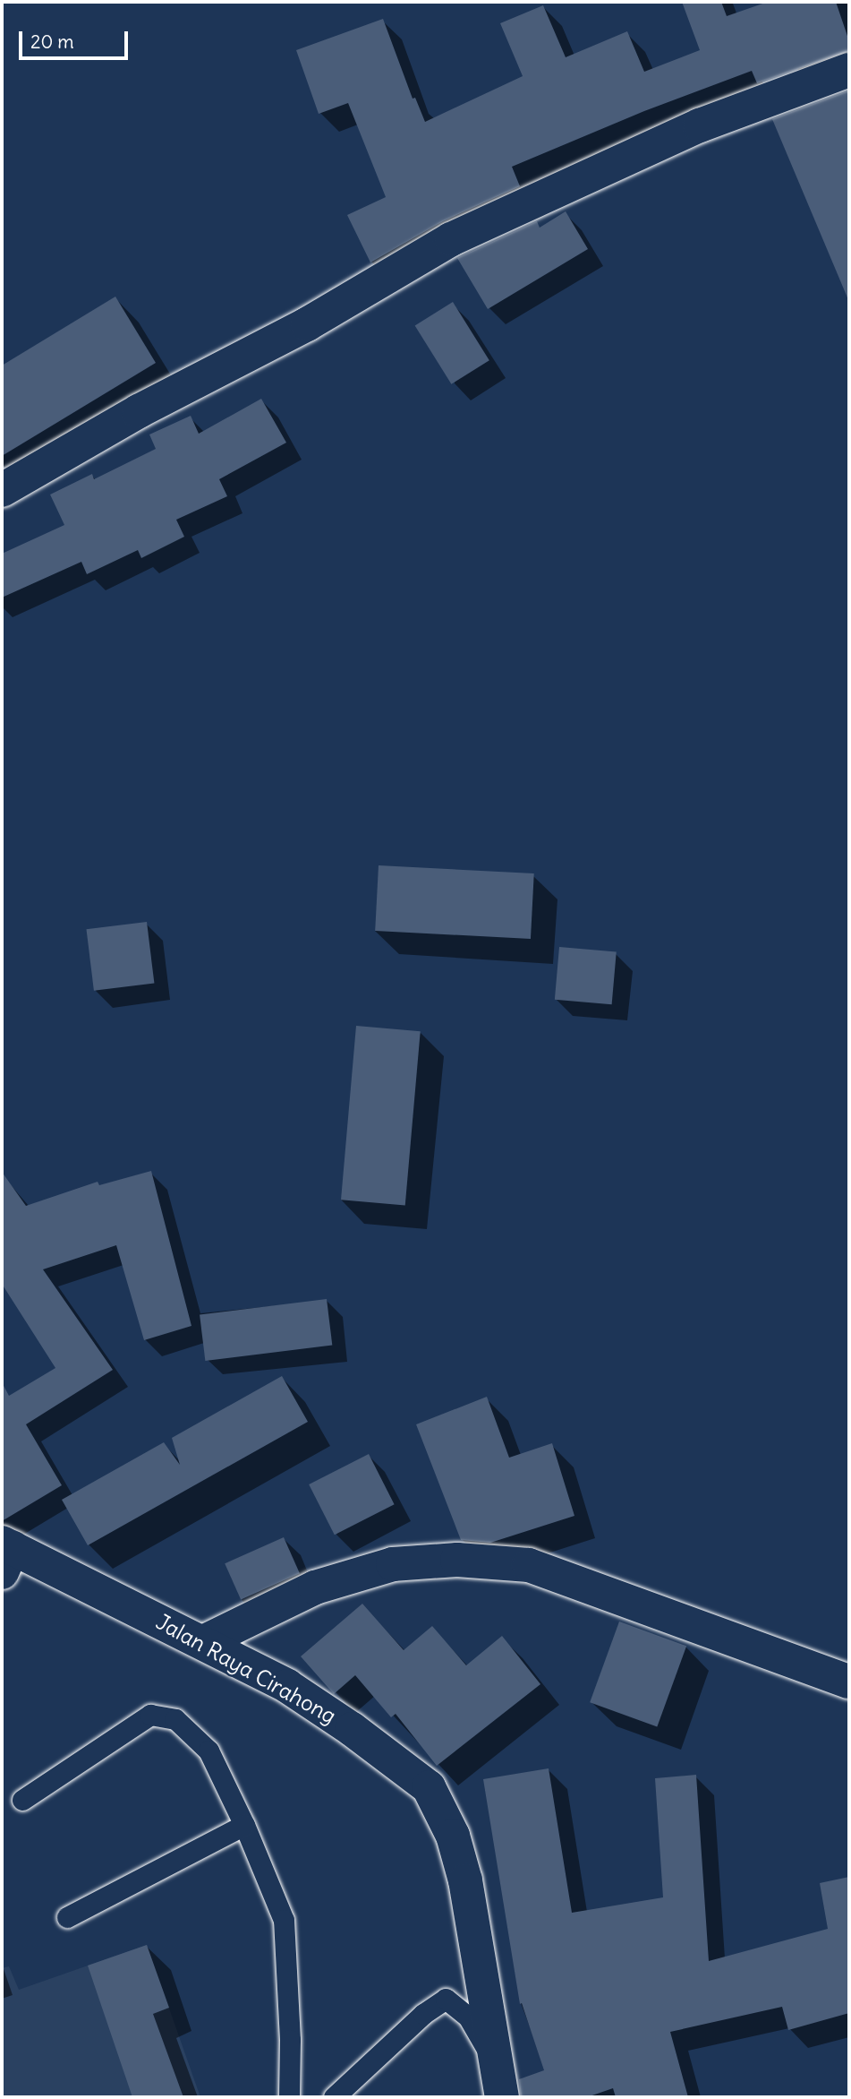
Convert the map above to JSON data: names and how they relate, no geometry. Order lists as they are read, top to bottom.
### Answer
{
  "streets": {
    "street": ["Jalan Raya Cirahong"]
  },
  "scale_bar": "20 m"
}
